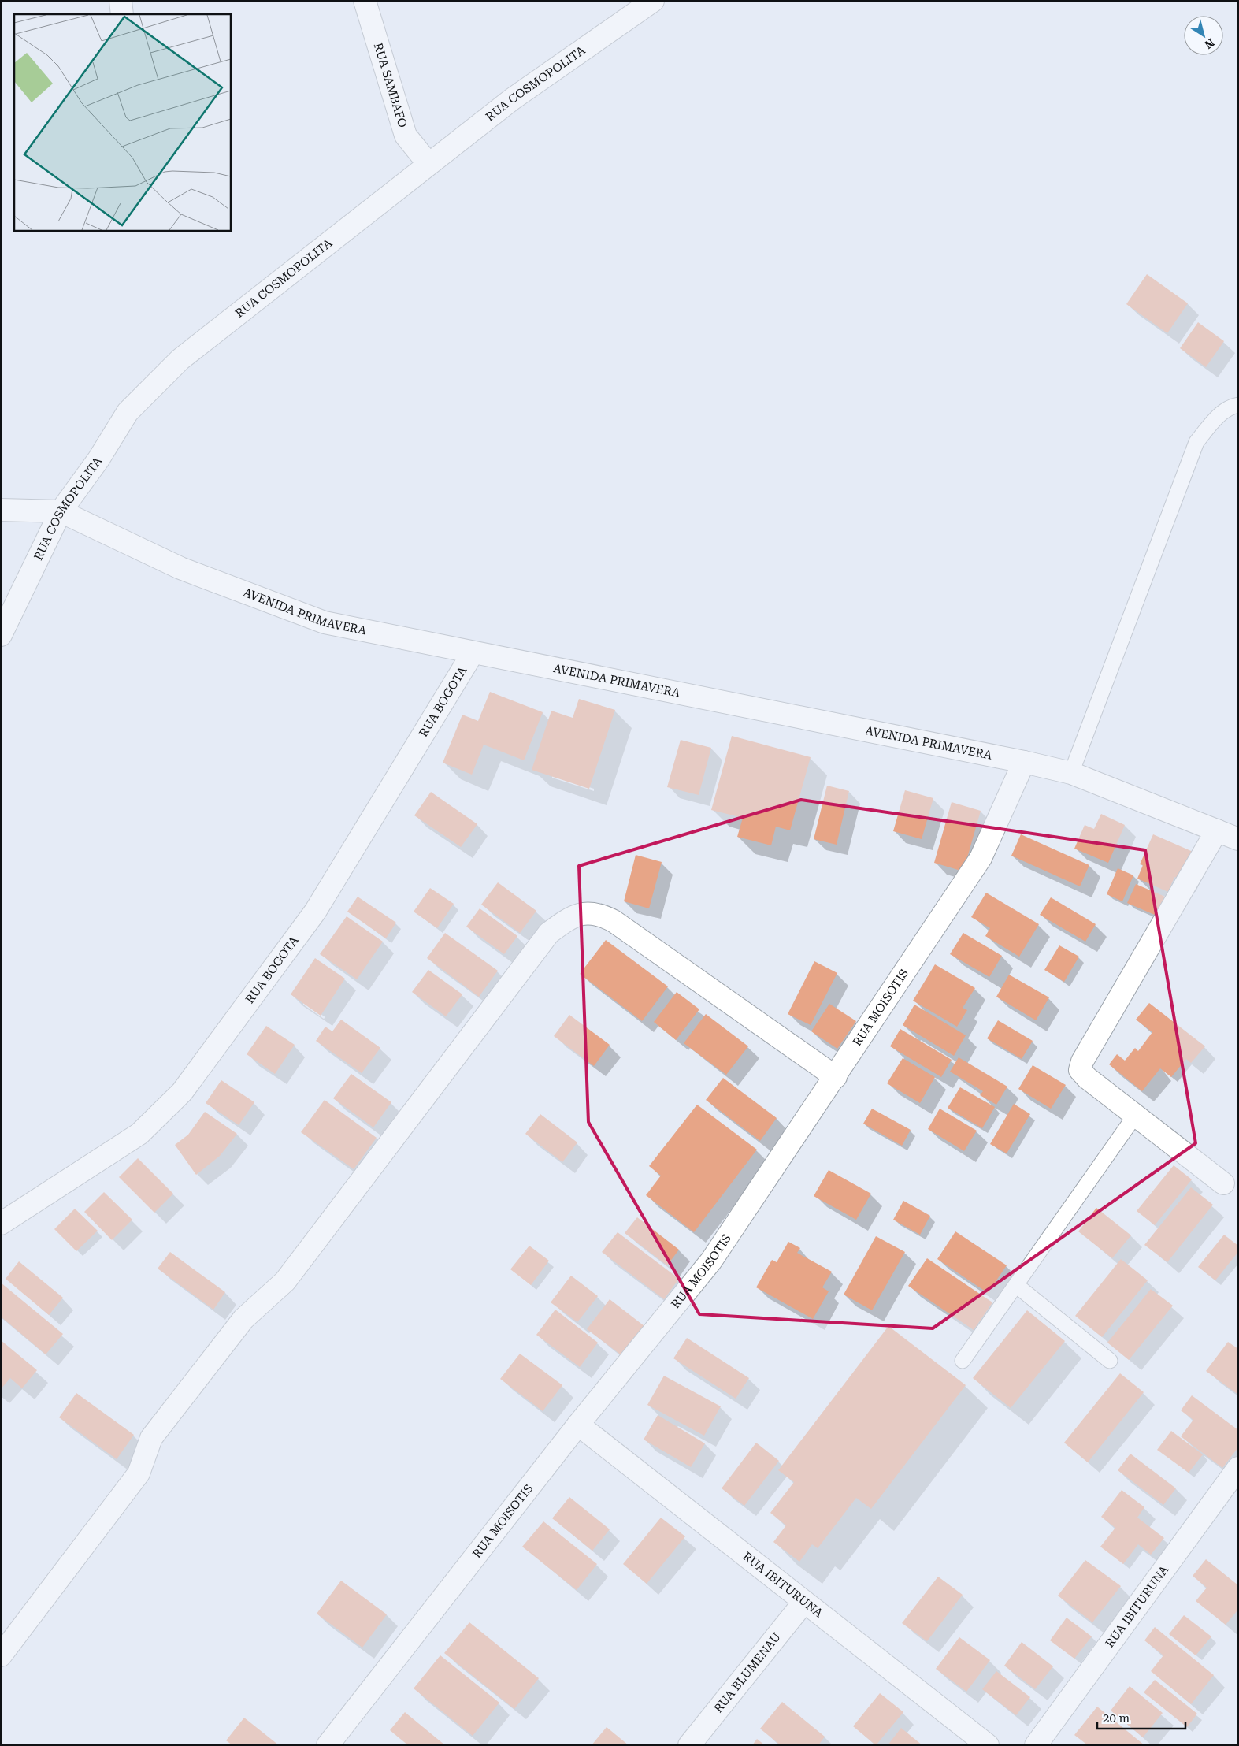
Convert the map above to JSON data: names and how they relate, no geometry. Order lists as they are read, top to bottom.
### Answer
{
  "streets": {
    "street": [
      "RUA COSMOPOLITA",
      "RUA SAMBAFO",
      "AVENIDA PRIMAVERA",
      "RUA BOGOTA",
      "RUA MOISOTIS",
      "RUA IBITURUNA",
      "RUA BLUMENAU"
    ]
  },
  "crossings": [
    ["RUA COSMOPOLITA", "RUA SAMBAFO"],
    ["RUA COSMOPOLITA", "AVENIDA PRIMAVERA"],
    ["AVENIDA PRIMAVERA", "RUA BOGOTA"],
    ["AVENIDA PRIMAVERA", "RUA MOISOTIS"],
    ["RUA MOISOTIS", "RUA IBITURUNA"],
    ["RUA IBITURUNA", "RUA BLUMENAU"]
  ],
  "scale_bar": "20 m",
  "north": "bottom right"
}
